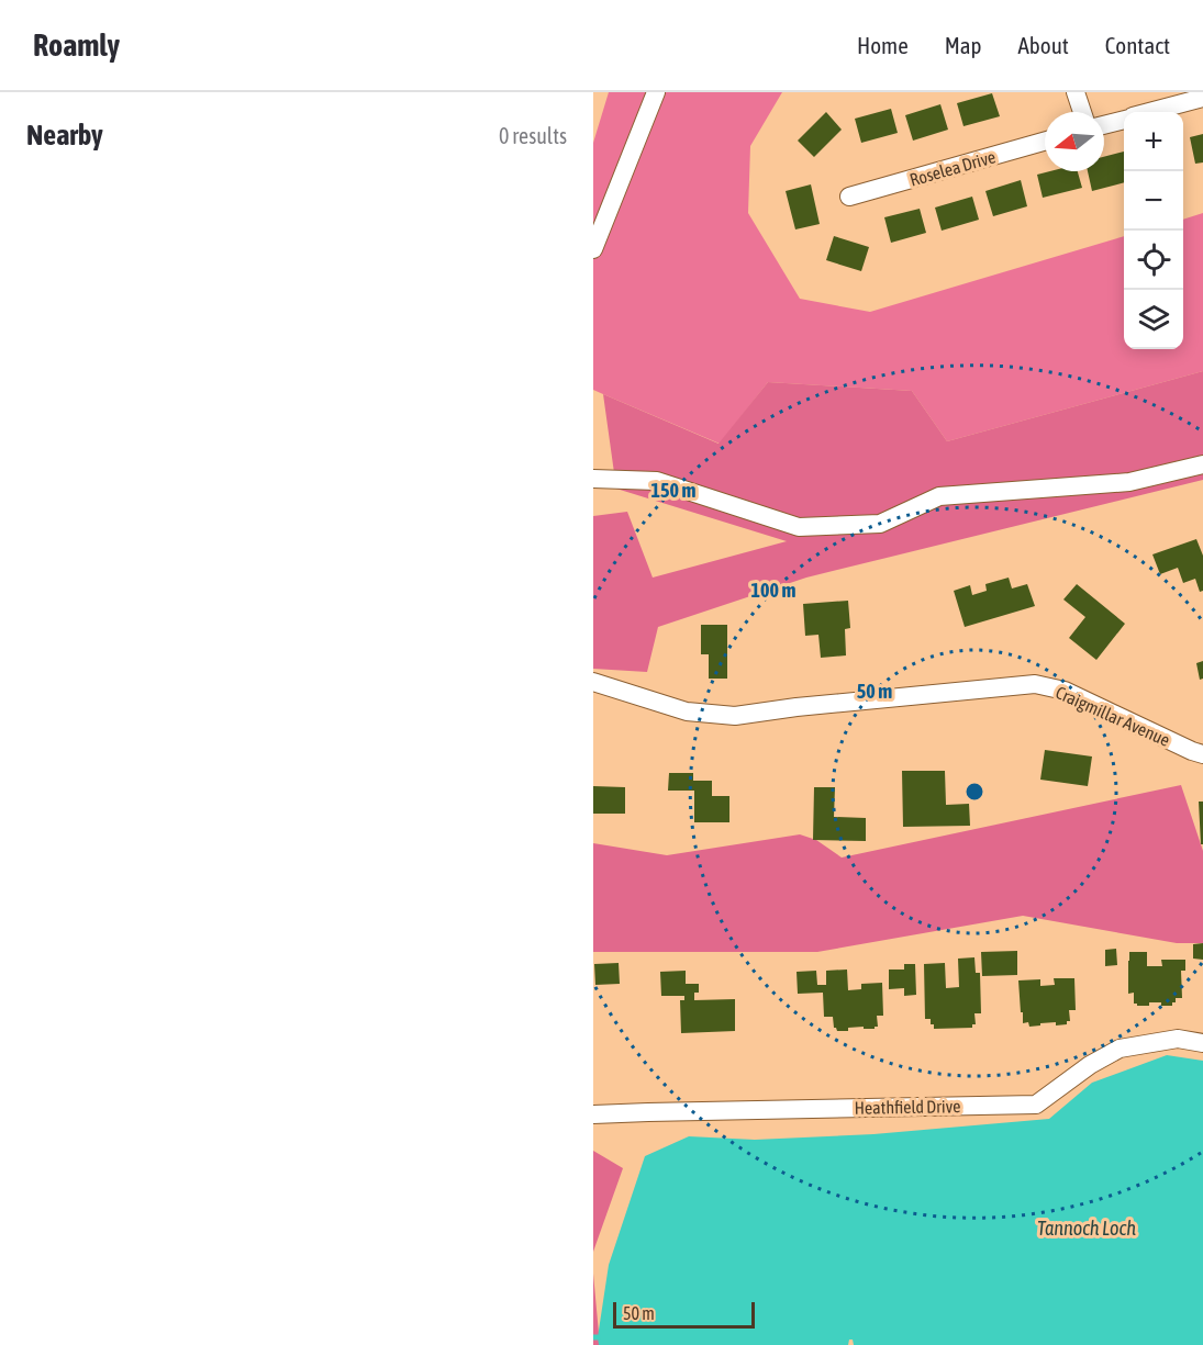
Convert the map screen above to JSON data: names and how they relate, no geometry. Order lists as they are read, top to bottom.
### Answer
{
  "streets": {
    "street": ["Roselea Drive", "Craigmillar Avenue", "Heathfield Drive"]
  },
  "water": ["Tannoch Loch"],
  "scale_bar": "50 m",
  "north": "left",
  "page": {
    "header": "Roamly",
    "nav": [
      "Home",
      "Map",
      "About",
      "Contact"
    ],
    "heading": ["Nearby", "0 results"],
    "map_buttons": ["+", "−"],
    "scale": "50 m"
  },
  "rings": ["150 m", "100 m", "50 m"]
}
